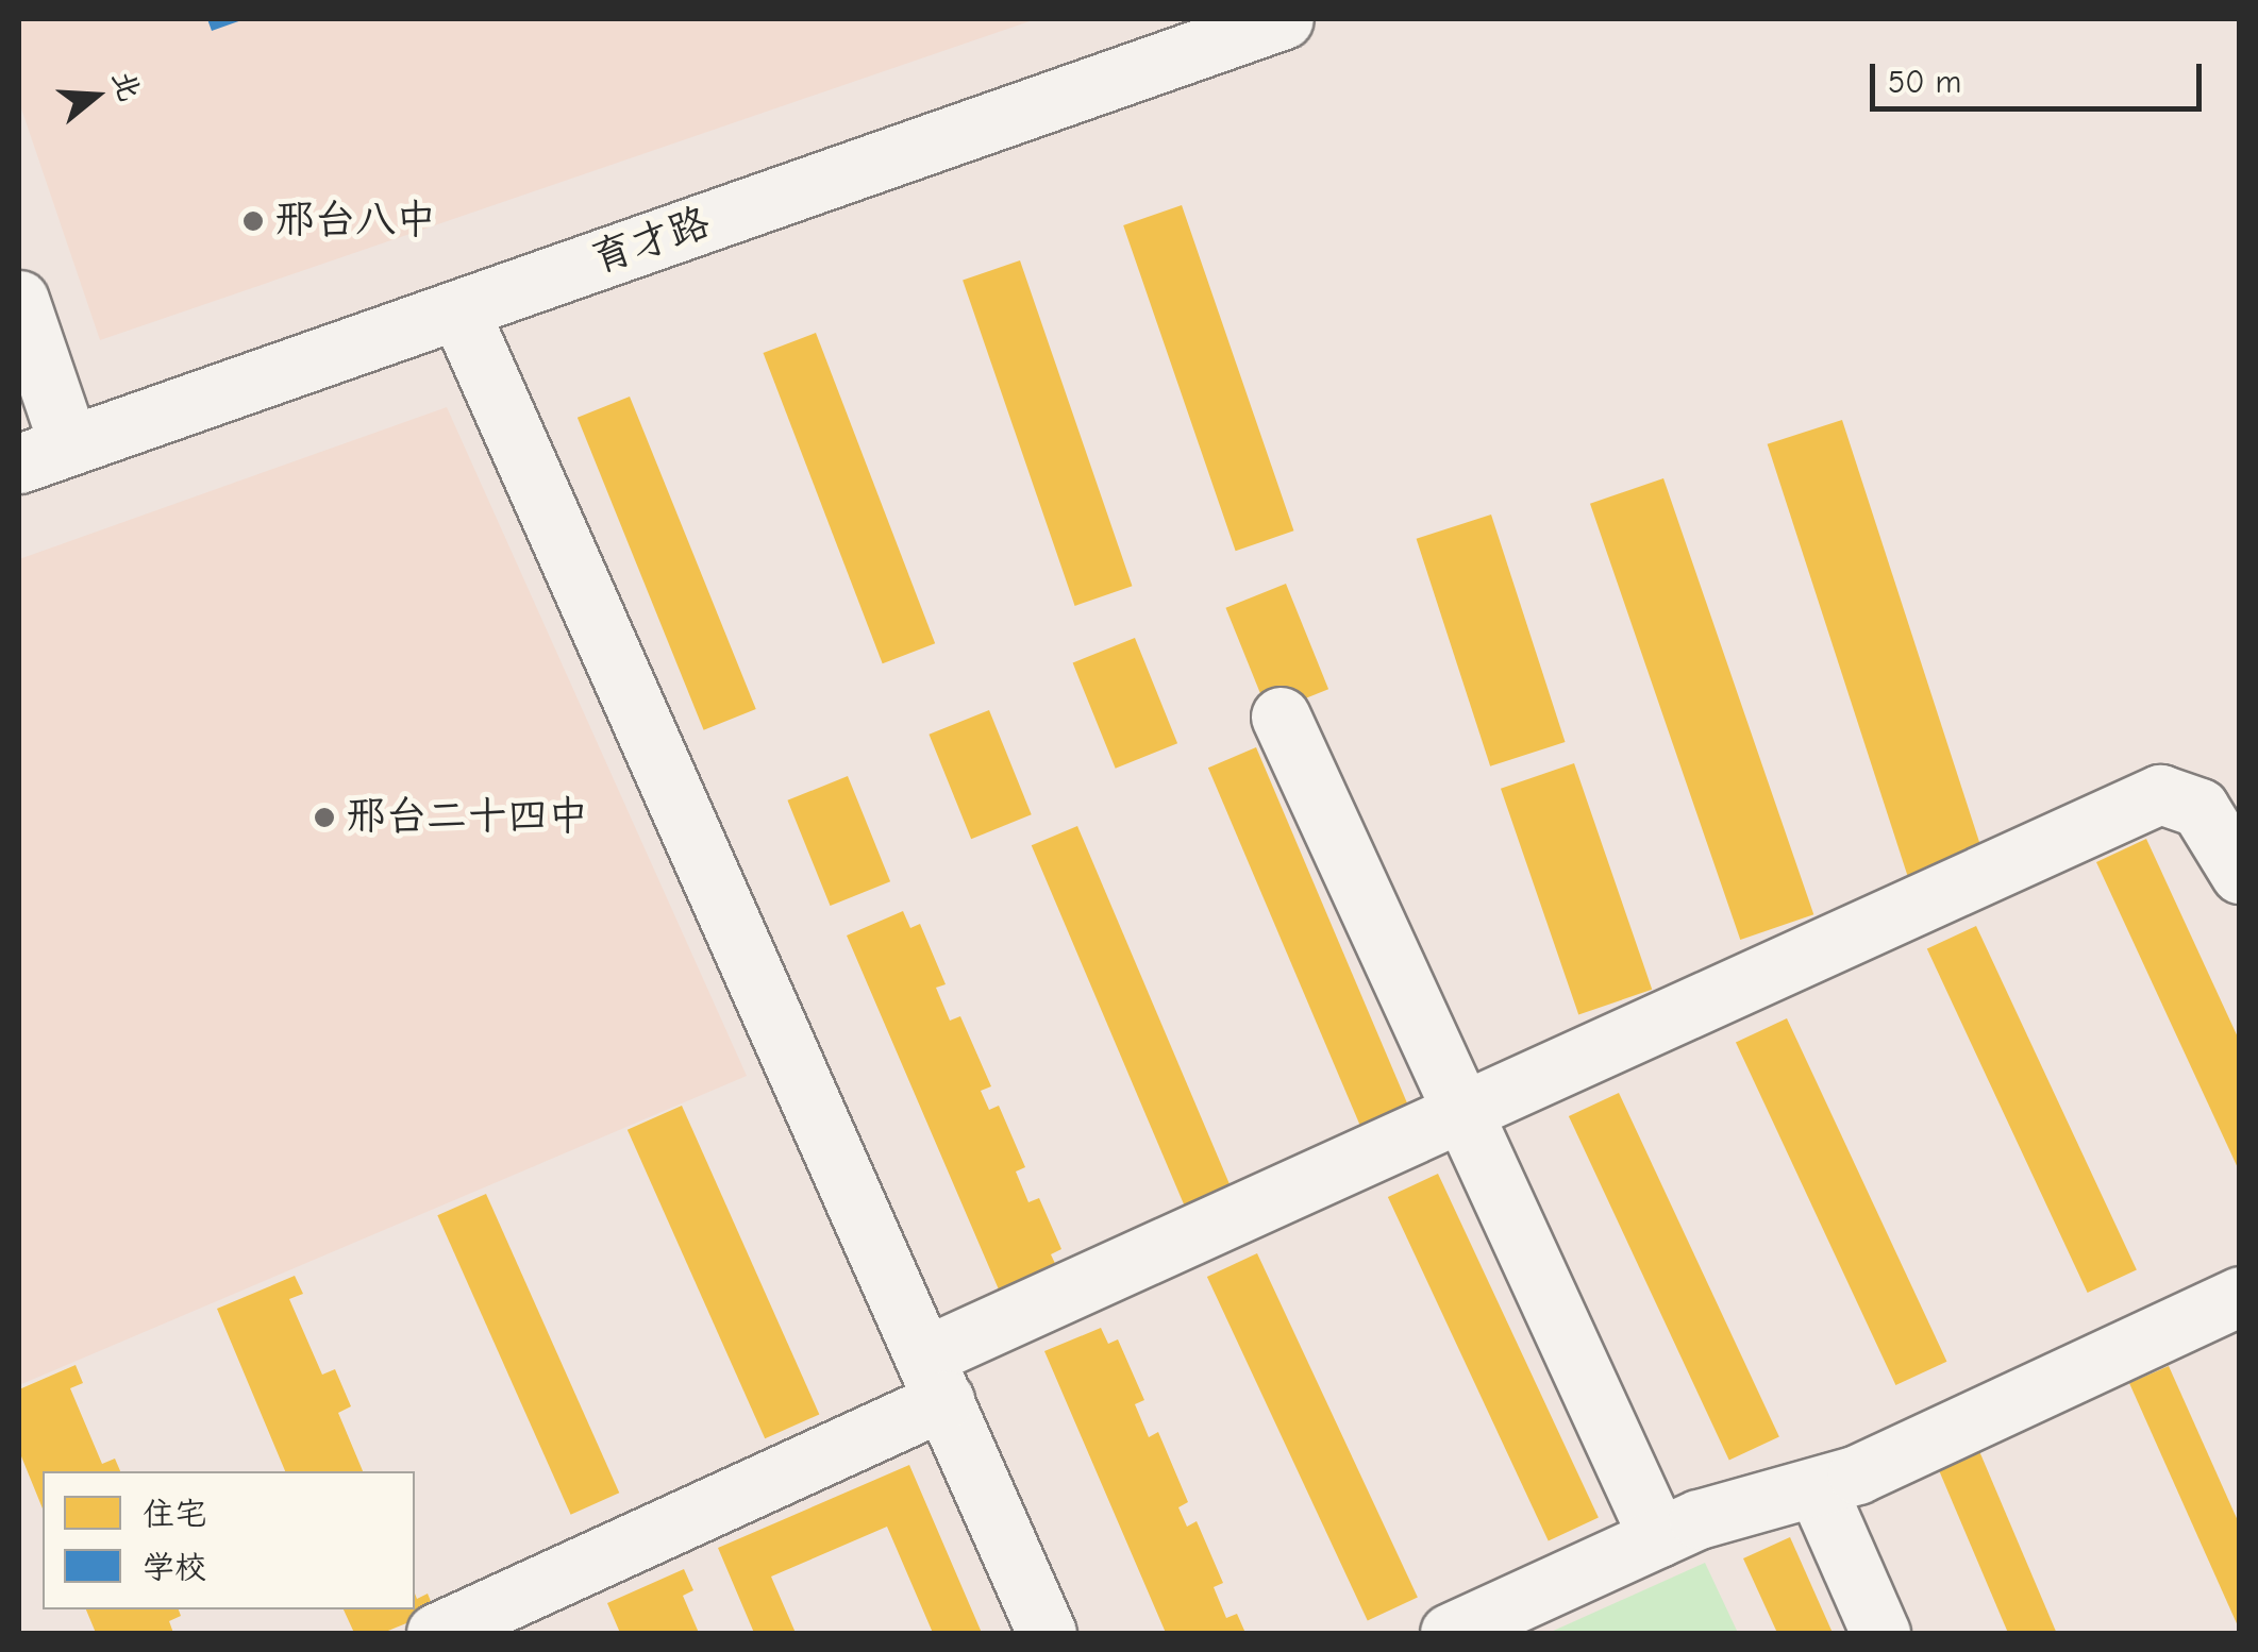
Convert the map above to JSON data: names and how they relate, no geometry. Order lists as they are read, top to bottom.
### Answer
{
  "streets": {
    "street": ["育才路"]
  },
  "places": ["邢台八中", "邢台二十四中"],
  "legend": ["住宅", "学校"],
  "scale_bar": "50 m",
  "north": "right"
}
